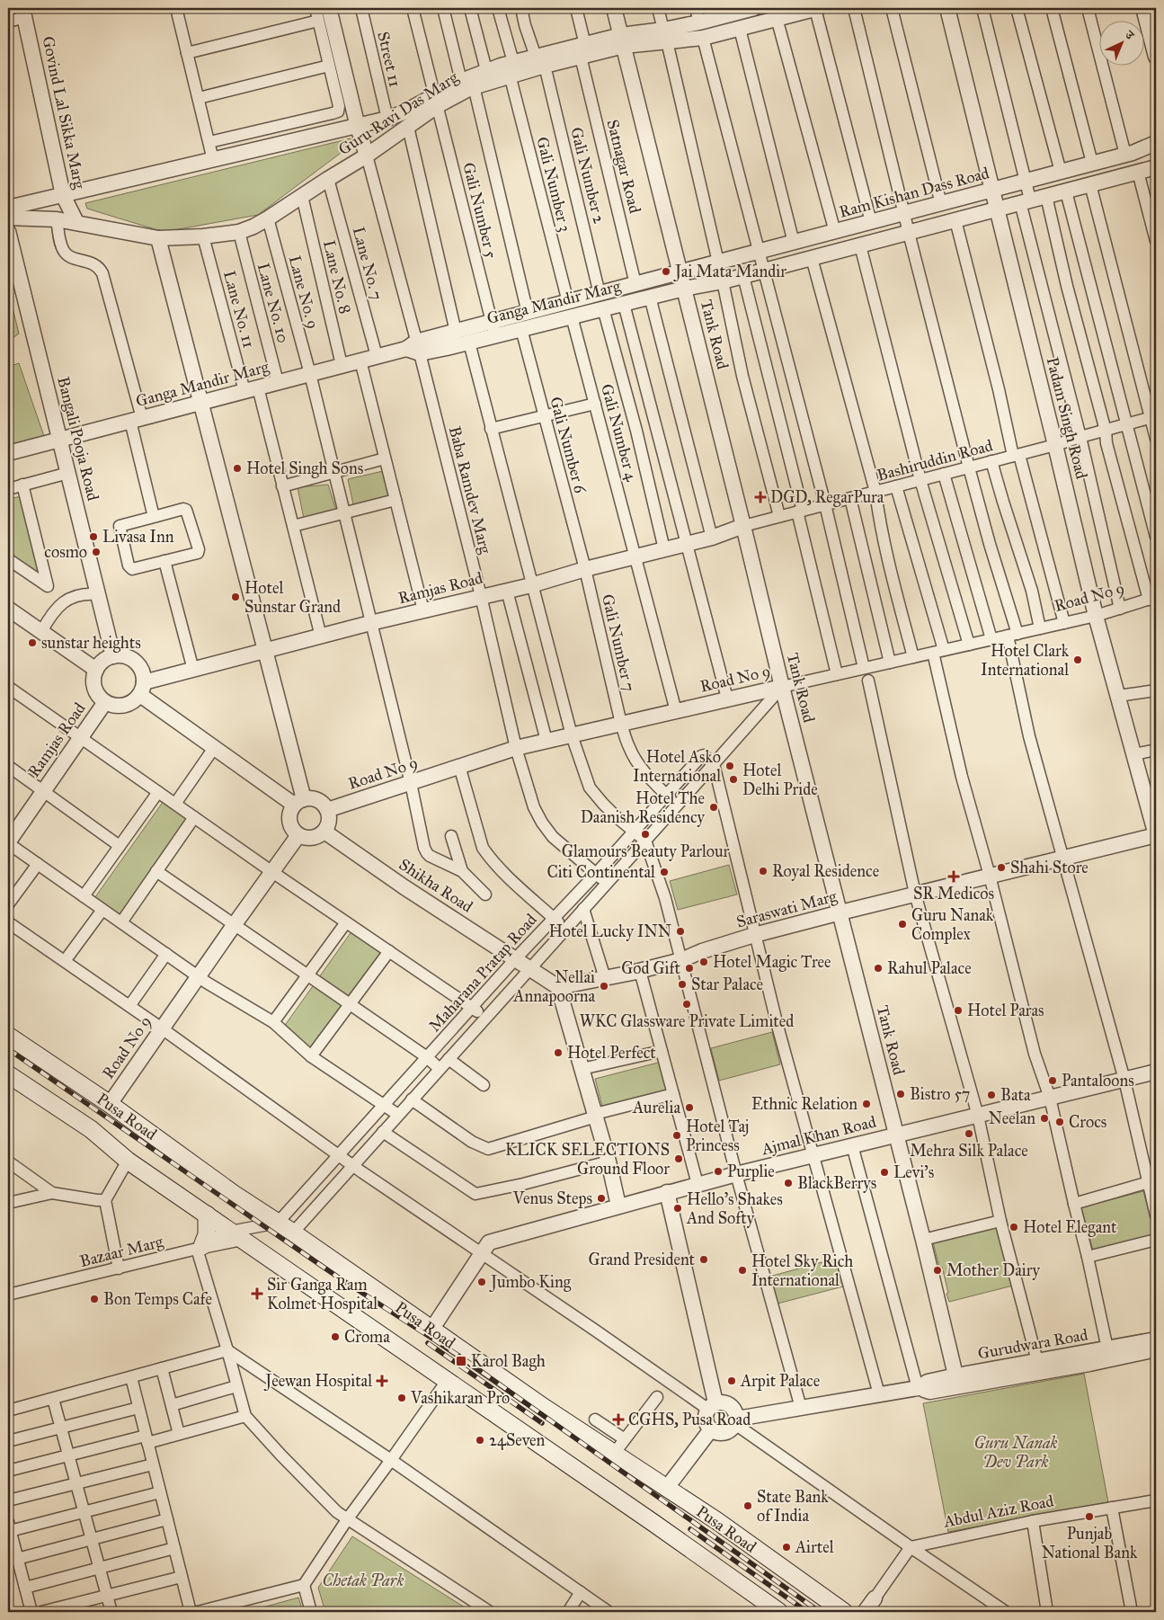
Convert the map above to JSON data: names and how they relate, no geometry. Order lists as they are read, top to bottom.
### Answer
{
  "streets": {
    "main road": ["Pusa Road"],
    "street": [
      "Street 11",
      "Govind Lal Sikka Marg",
      "Guru Ravi Das Marg",
      "Satnagar Road",
      "Gali Number 2",
      "Gali Number 3",
      "Ram Kishan Dass Road",
      "Gali Number 5",
      "Lane No. 7",
      "Lane No. 8",
      "Lane No. 9",
      "Ganga Mandir Marg",
      "Lane No. 10",
      "Lane No. 11",
      "Tank Road",
      "Padam Singh Road",
      "Gali Number 4",
      "Bangali Pooja Road",
      "Gali Number 6",
      "Bashiruddin Road",
      "Baba Ramdev Marg",
      "Ramjas Road",
      "Road No 9",
      "Gali Number 7",
      "Shikha Road",
      "Saraswati Marg",
      "Maharana Pratap Road",
      "Ajmal Khan Road",
      "Bazaar Marg",
      "Gurudwara Road",
      "Abdul Aziz Road"
    ]
  },
  "crossings": [
    ["Street 11", "Guru Ravi Das Marg"],
    ["Govind Lal Sikka Marg", "Guru Ravi Das Marg"],
    ["Guru Ravi Das Marg", "Satnagar Road"],
    ["Guru Ravi Das Marg", "Gali Number 2"],
    ["Guru Ravi Das Marg", "Gali Number 3"],
    ["Guru Ravi Das Marg", "Gali Number 5"],
    ["Guru Ravi Das Marg", "Lane No. 7"],
    ["Guru Ravi Das Marg", "Lane No. 8"],
    ["Guru Ravi Das Marg", "Lane No. 9"],
    ["Guru Ravi Das Marg", "Lane No. 10"],
    ["Guru Ravi Das Marg", "Lane No. 11"],
    ["Guru Ravi Das Marg", "Tank Road"],
    ["Guru Ravi Das Marg", "Baba Ramdev Marg"],
    ["Satnagar Road", "Ganga Mandir Marg"],
    ["Gali Number 2", "Ganga Mandir Marg"],
    ["Gali Number 3", "Ganga Mandir Marg"],
    ["Ram Kishan Dass Road", "Ganga Mandir Marg"],
    ["Ram Kishan Dass Road", "Tank Road"],
    ["Ram Kishan Dass Road", "Padam Singh Road"],
    ["Gali Number 5", "Ganga Mandir Marg"],
    ["Lane No. 7", "Ganga Mandir Marg"],
    ["Lane No. 8", "Ganga Mandir Marg"],
    ["Lane No. 9", "Ganga Mandir Marg"],
    ["Lane No. 9", "Ramjas Road"],
    ["Lane No. 9", "Road No 9"],
    ["Ganga Mandir Marg", "Lane No. 10"],
    ["Ganga Mandir Marg", "Lane No. 11"],
    ["Ganga Mandir Marg", "Tank Road"],
    ["Ganga Mandir Marg", "Gali Number 4"],
    ["Ganga Mandir Marg", "Bangali Pooja Road"],
    ["Ganga Mandir Marg", "Gali Number 6"],
    ["Ganga Mandir Marg", "Baba Ramdev Marg"],
    ["Lane No. 11", "Ramjas Road"],
    ["Tank Road", "Bashiruddin Road"],
    ["Tank Road", "Ramjas Road"],
    ["Tank Road", "Road No 9"],
    ["Tank Road", "Saraswati Marg"],
    ["Tank Road", "Maharana Pratap Road"],
    ["Tank Road", "Ajmal Khan Road"],
    ["Tank Road", "Gurudwara Road"],
    ["Padam Singh Road", "Bashiruddin Road"],
    ["Padam Singh Road", "Road No 9"],
    ["Padam Singh Road", "Saraswati Marg"],
    ["Gali Number 4", "Ramjas Road"],
    ["Gali Number 4", "Road No 9"],
    ["Bangali Pooja Road", "Ramjas Road"],
    ["Gali Number 6", "Ramjas Road"],
    ["Gali Number 6", "Gali Number 7"],
    ["Bashiruddin Road", "Ramjas Road"],
    ["Baba Ramdev Marg", "Ramjas Road"],
    ["Baba Ramdev Marg", "Road No 9"],
    ["Baba Ramdev Marg", "Maharana Pratap Road"],
    ["Ramjas Road", "Gali Number 7"],
    ["Road No 9", "Gali Number 7"],
    ["Road No 9", "Shikha Road"],
    ["Road No 9", "Maharana Pratap Road"],
    ["Road No 9", "Pusa Road"],
    ["Gali Number 7", "Maharana Pratap Road"],
    ["Shikha Road", "Maharana Pratap Road"],
    ["Maharana Pratap Road", "Pusa Road"],
    ["Maharana Pratap Road", "Bazaar Marg"],
    ["Pusa Road", "Ajmal Khan Road"],
    ["Pusa Road", "Bazaar Marg"]
  ],
  "parks": ["Guru Nanak Dev Park", "Chetak Park"],
  "places": {
    "other": [
      "Jai Mata Mandir",
      "Hotel Singh Sons",
      "Livasa Inn",
      "cosmo",
      "Hotel Sunstar Grand",
      "sunstar heights",
      "Hotel Clark International",
      "Hotel Asko International",
      "Hotel Delhi Pride",
      "Hotel The Daanish Residency",
      "Glamours Beauty Parlour",
      "Shahi Store",
      "Royal Residence",
      "Citi Continental",
      "Guru Nanak Complex",
      "Hotel Lucky INN",
      "Hotel Magic Tree",
      "God Gift",
      "Rahul Palace",
      "Star Palace",
      "Nellai Annapoorna",
      "WKC Glassware Private Limited",
      "Hotel Paras",
      "Hotel Perfect",
      "Pantaloons",
      "Bistro 57",
      "Bata",
      "Ethnic Relation",
      "Aurelia",
      "Neelan",
      "Crocs",
      "Mehra Silk Palace",
      "Hotel Taj Princess",
      "KLICK SELECTIONS Ground Floor",
      "Purplie",
      "Levi's",
      "BlackBerrys",
      "Venus Steps",
      "Hello's Shakes And Softy",
      "Hotel Elegant",
      "Grand President",
      "Hotel Sky Rich International",
      "Mother Dairy",
      "Jumbo King",
      "Bon Temps Cafe",
      "Croma",
      "Arpit Palace",
      "Vashikaran Pro",
      "24Seven",
      "State Bank of India",
      "Punjab National Bank",
      "Airtel"
    ],
    "health": [
      "DGD, RegarPura",
      "SR Medicos",
      "Sir Ganga Ram Kolmet Hospital",
      "Jeewan Hospital",
      "CGHS, Pusa Road"
    ],
    "transit": ["Karol Bagh"]
  },
  "north": "top right"
}
